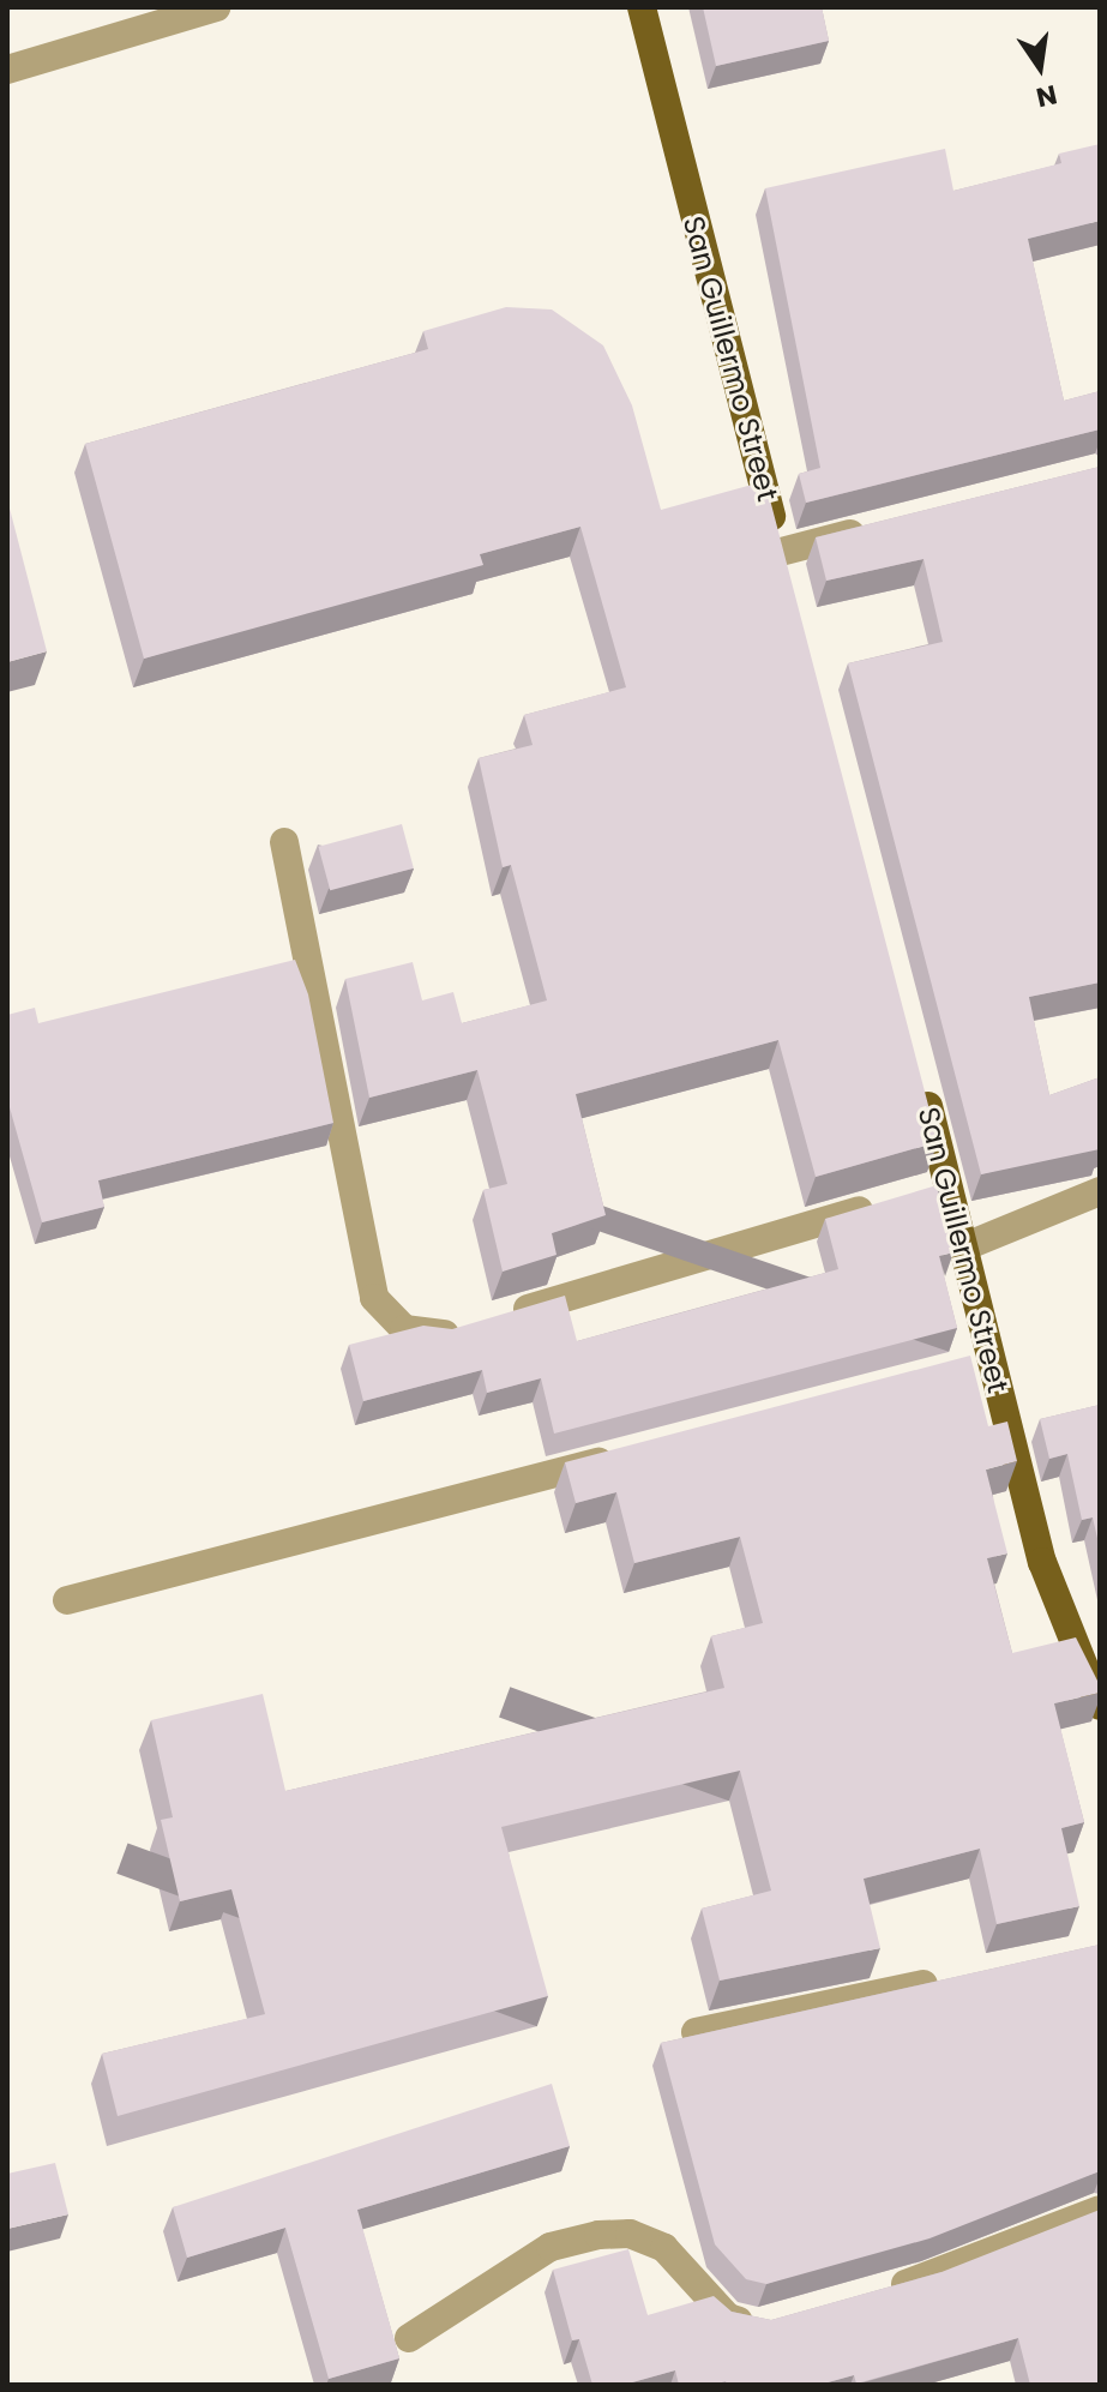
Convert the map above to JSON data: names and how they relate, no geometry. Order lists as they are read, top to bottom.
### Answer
{
  "streets": {
    "main road": ["San Guillermo Street"]
  },
  "north": "bottom"
}
